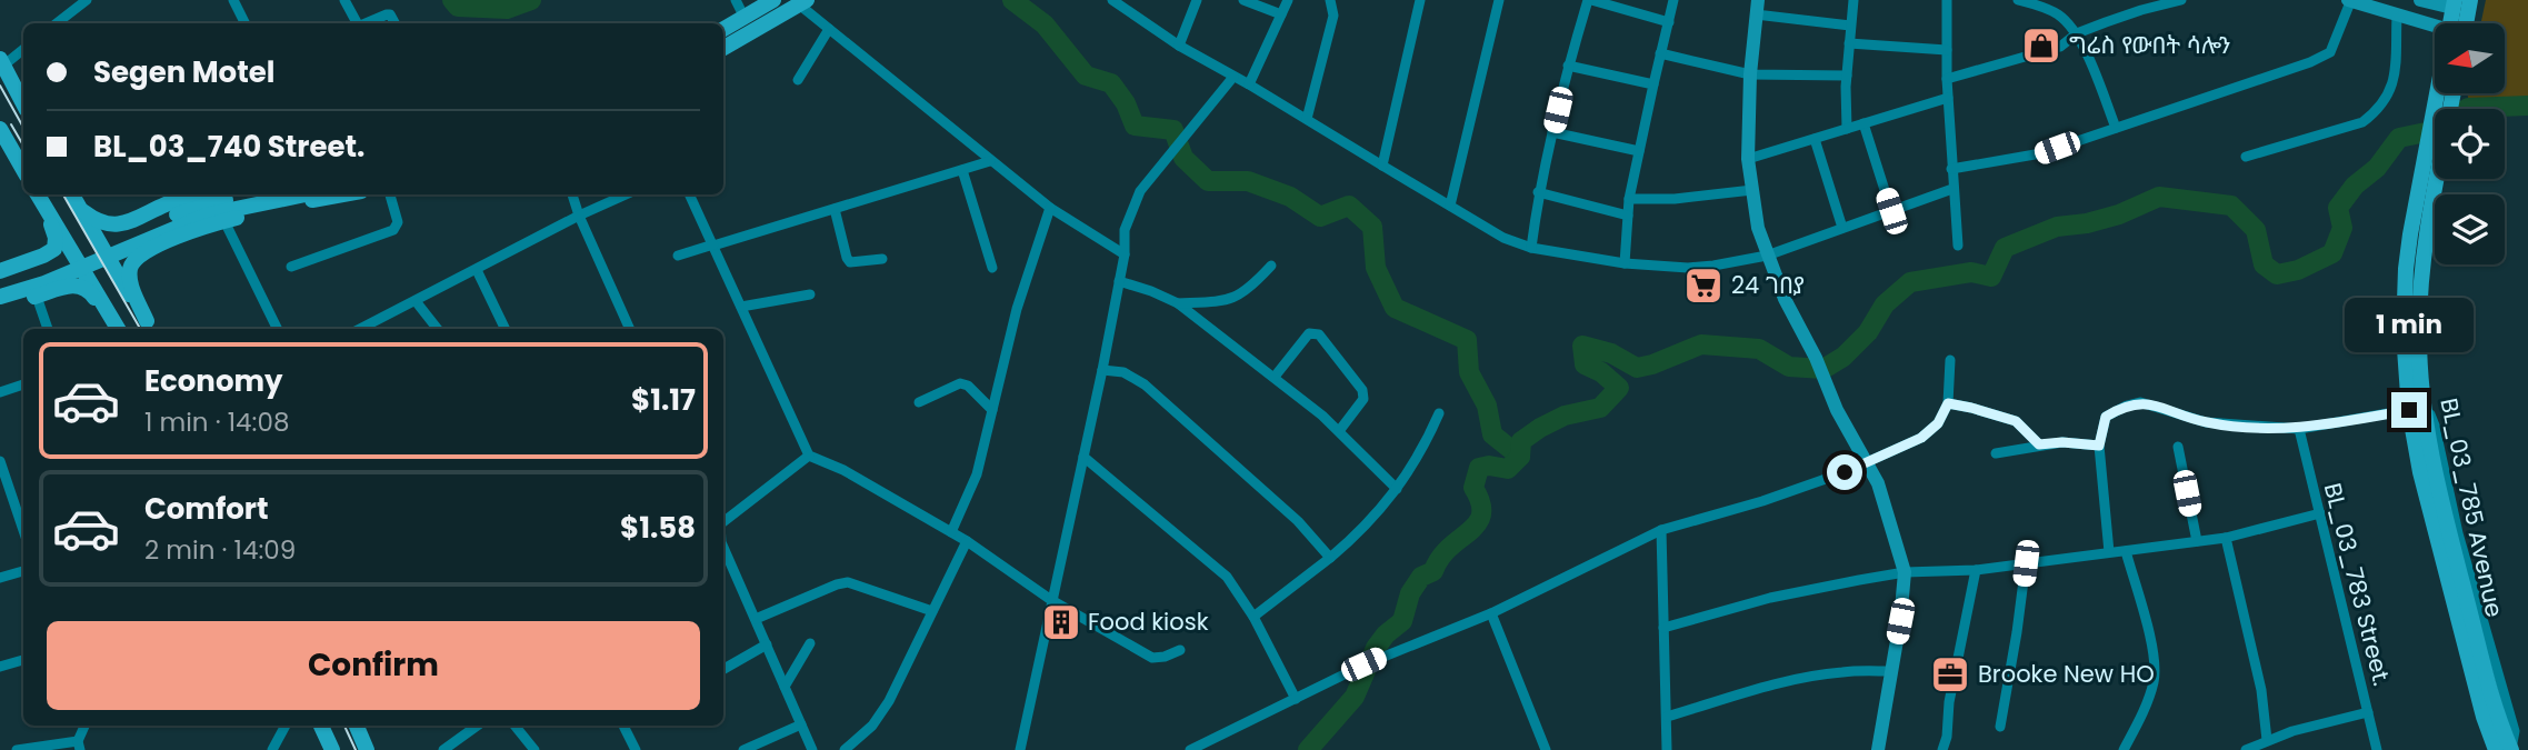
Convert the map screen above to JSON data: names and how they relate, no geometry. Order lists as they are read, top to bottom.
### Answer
{
  "streets": {
    "main road": ["BL_03_785 Avenue"],
    "street": ["BL_03_783 Street."]
  },
  "places": {
    "shop": ["ግሬስ የውበት ሳሎን"],
    "supermarket": ["24 ገበያ"],
    "building": ["Food kiosk"],
    "office": ["Brooke New HO"]
  },
  "north": "left",
  "page": {
    "banner": ["Segen Motel", "BL_03_740 Street."],
    "bubble": "1 min",
    "list": [
      {
        "name": "Economy",
        "note": "1 min · 14:08",
        "value": "$1.17"
      },
      {
        "name": "Comfort",
        "note": "2 min · 14:09",
        "value": "$1.58"
      }
    ],
    "buttons": "Confirm"
  }
}
